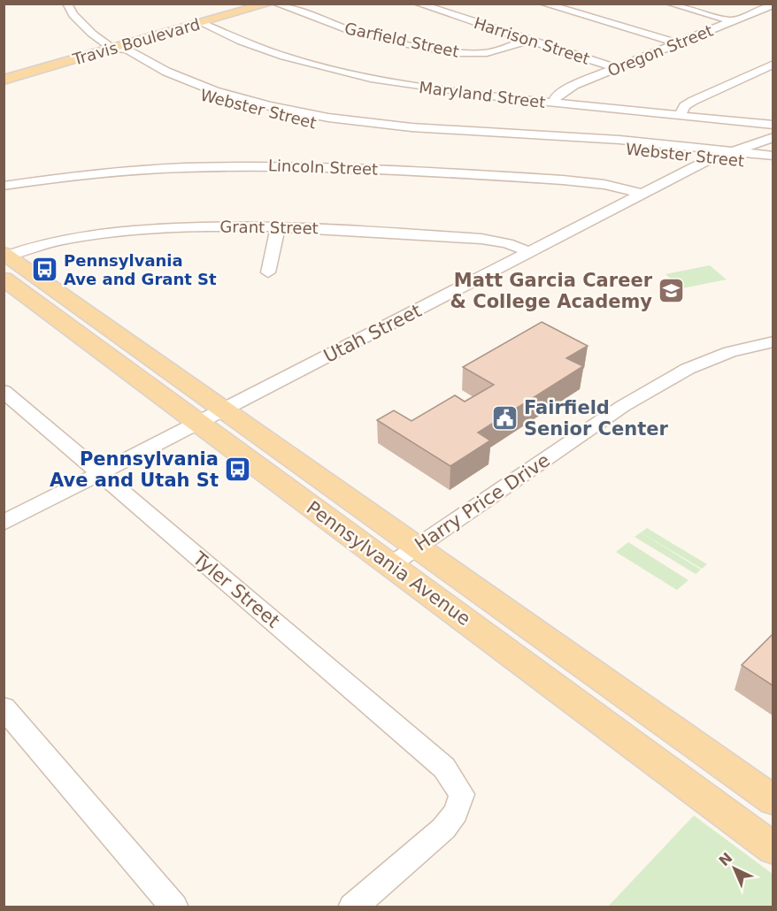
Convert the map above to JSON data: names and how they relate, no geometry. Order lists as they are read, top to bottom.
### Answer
{
  "streets": {
    "main road": ["Travis Boulevard", "Pennsylvania Avenue"],
    "street": [
      "Garfield Street",
      "Harrison Street",
      "Oregon Street",
      "Maryland Street",
      "Webster Street",
      "Lincoln Street",
      "Grant Street",
      "Utah Street",
      "Harry Price Drive",
      "Tyler Street"
    ]
  },
  "crossings": [
    ["Garfield Street", "Harrison Street"],
    ["Harrison Street", "Oregon Street"],
    ["Travis Boulevard", "Maryland Street"],
    ["Travis Boulevard", "Webster Street"],
    ["Oregon Street", "Maryland Street"],
    ["Webster Street", "Utah Street"],
    ["Lincoln Street", "Utah Street"],
    ["Grant Street", "Utah Street"],
    ["Grant Street", "Pennsylvania Avenue"],
    ["Utah Street", "Pennsylvania Avenue"],
    ["Utah Street", "Tyler Street"],
    ["Harry Price Drive", "Pennsylvania Avenue"]
  ],
  "places": {
    "bus stop": ["Pennsylvania Ave and Grant St", "Pennsylvania Ave and Utah St"],
    "school or university": ["Matt Garcia Career & College Academy"],
    "public building": ["Fairfield Senior Center"]
  },
  "north": "top left"
}
